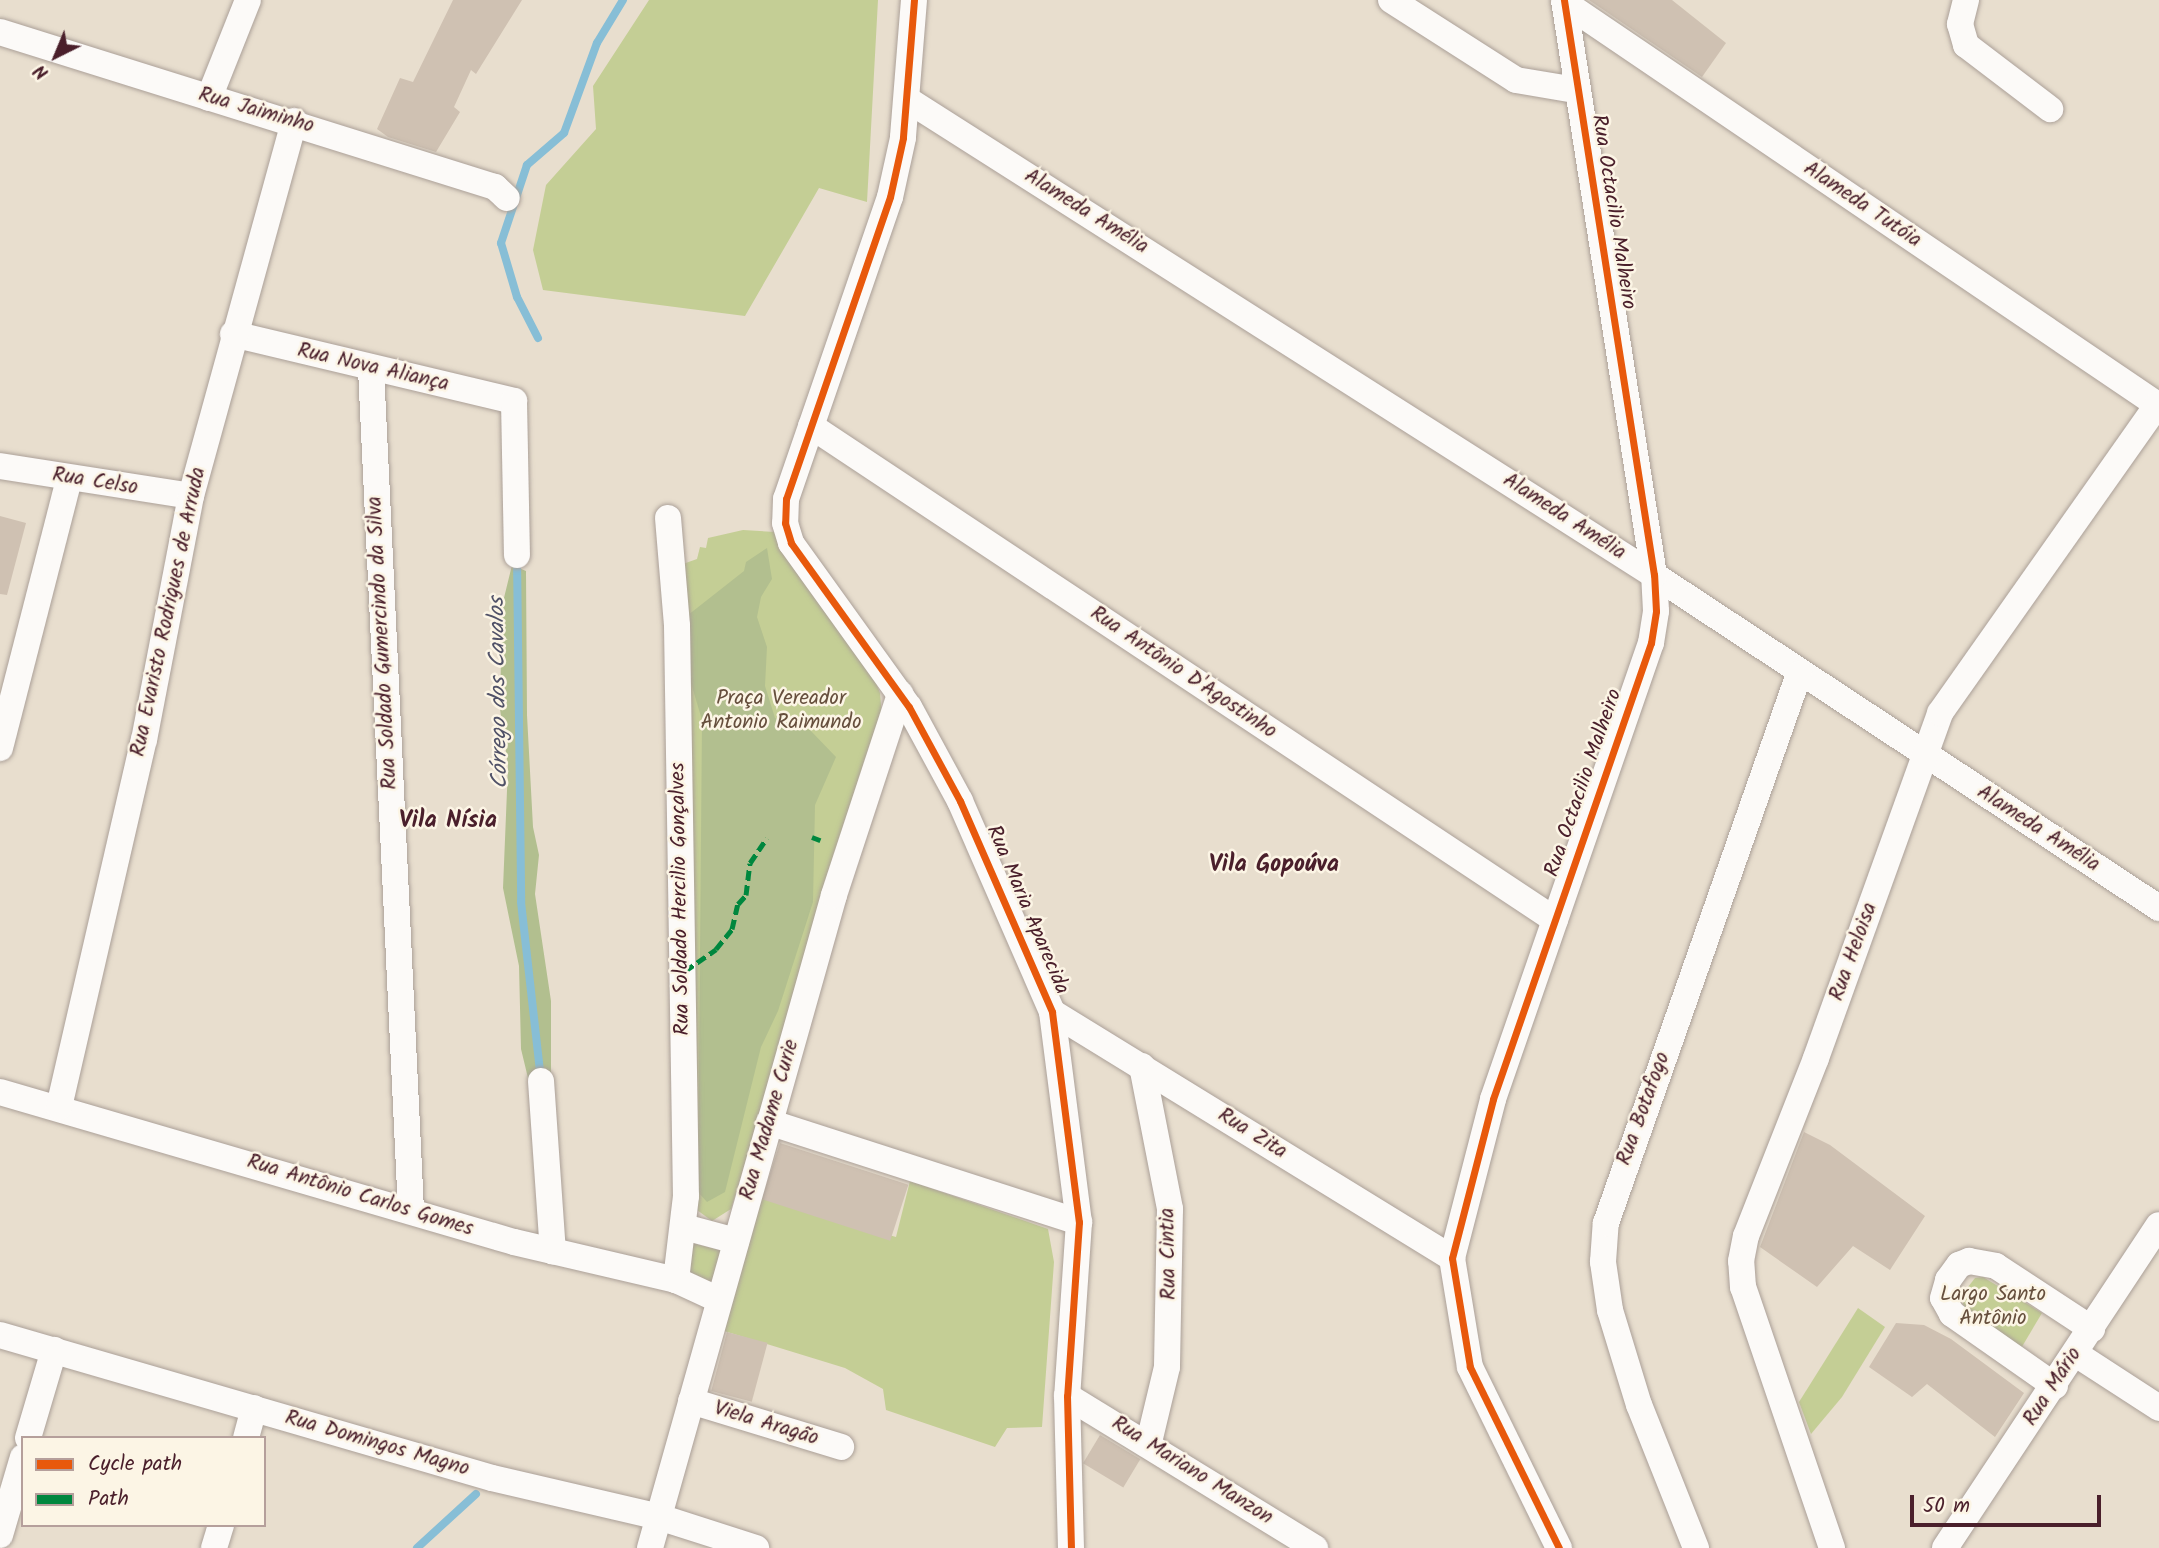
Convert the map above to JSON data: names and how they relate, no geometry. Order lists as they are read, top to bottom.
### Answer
{
  "streets": {
    "street": [
      "Rua Jaiminho",
      "Alameda Tutóia",
      "Alameda Amélia",
      "Rua Octacilio Malheiro",
      "Rua Nova Aliança",
      "Rua Celso",
      "Rua Evaristo Rodrigues de Arruda",
      "Rua Soldado Gumercindo da Silva",
      "Rua Antônio D'Agostinho",
      "Rua Soldado Hercilio Gonçalves",
      "Rua Maria Aparecida",
      "Rua Heloisa",
      "Rua Botafogo",
      "Rua Madame Curie",
      "Rua Zita",
      "Rua Antônio Carlos Gomes",
      "Rua Cintia",
      "Rua Mário",
      "Viela Aragão",
      "Rua Domingos Magno",
      "Rua Mariano Manzon"
    ]
  },
  "crossings": [
    ["Rua Jaiminho", "Rua Evaristo Rodrigues de Arruda"],
    ["Alameda Tutóia", "Rua Octacilio Malheiro"],
    ["Alameda Tutóia", "Rua Heloisa"],
    ["Alameda Amélia", "Rua Octacilio Malheiro"],
    ["Alameda Amélia", "Rua Maria Aparecida"],
    ["Alameda Amélia", "Rua Heloisa"],
    ["Alameda Amélia", "Rua Botafogo"],
    ["Rua Octacilio Malheiro", "Rua Antônio D'Agostinho"],
    ["Rua Octacilio Malheiro", "Rua Zita"],
    ["Rua Nova Aliança", "Rua Evaristo Rodrigues de Arruda"],
    ["Rua Nova Aliança", "Rua Soldado Gumercindo da Silva"],
    ["Rua Celso", "Rua Evaristo Rodrigues de Arruda"],
    ["Rua Evaristo Rodrigues de Arruda", "Rua Antônio Carlos Gomes"],
    ["Rua Soldado Gumercindo da Silva", "Rua Antônio Carlos Gomes"],
    ["Rua Antônio D'Agostinho", "Rua Maria Aparecida"],
    ["Rua Soldado Hercilio Gonçalves", "Rua Antônio Carlos Gomes"],
    ["Rua Maria Aparecida", "Rua Madame Curie"],
    ["Rua Maria Aparecida", "Rua Zita"],
    ["Rua Maria Aparecida", "Rua Mariano Manzon"],
    ["Rua Madame Curie", "Rua Antônio Carlos Gomes"],
    ["Rua Madame Curie", "Viela Aragão"],
    ["Rua Madame Curie", "Rua Domingos Magno"],
    ["Rua Zita", "Rua Cintia"],
    ["Rua Cintia", "Rua Mariano Manzon"]
  ],
  "districts": ["Vila Nísia", "Vila Gopoúva"],
  "water": ["Córrego dos Cavalos"],
  "parks": ["Praça Vereador Antonio Raimundo", "Largo Santo Antônio"],
  "legend": ["Cycle path", "Path"],
  "scale_bar": "50 m",
  "north": "bottom left"
}
